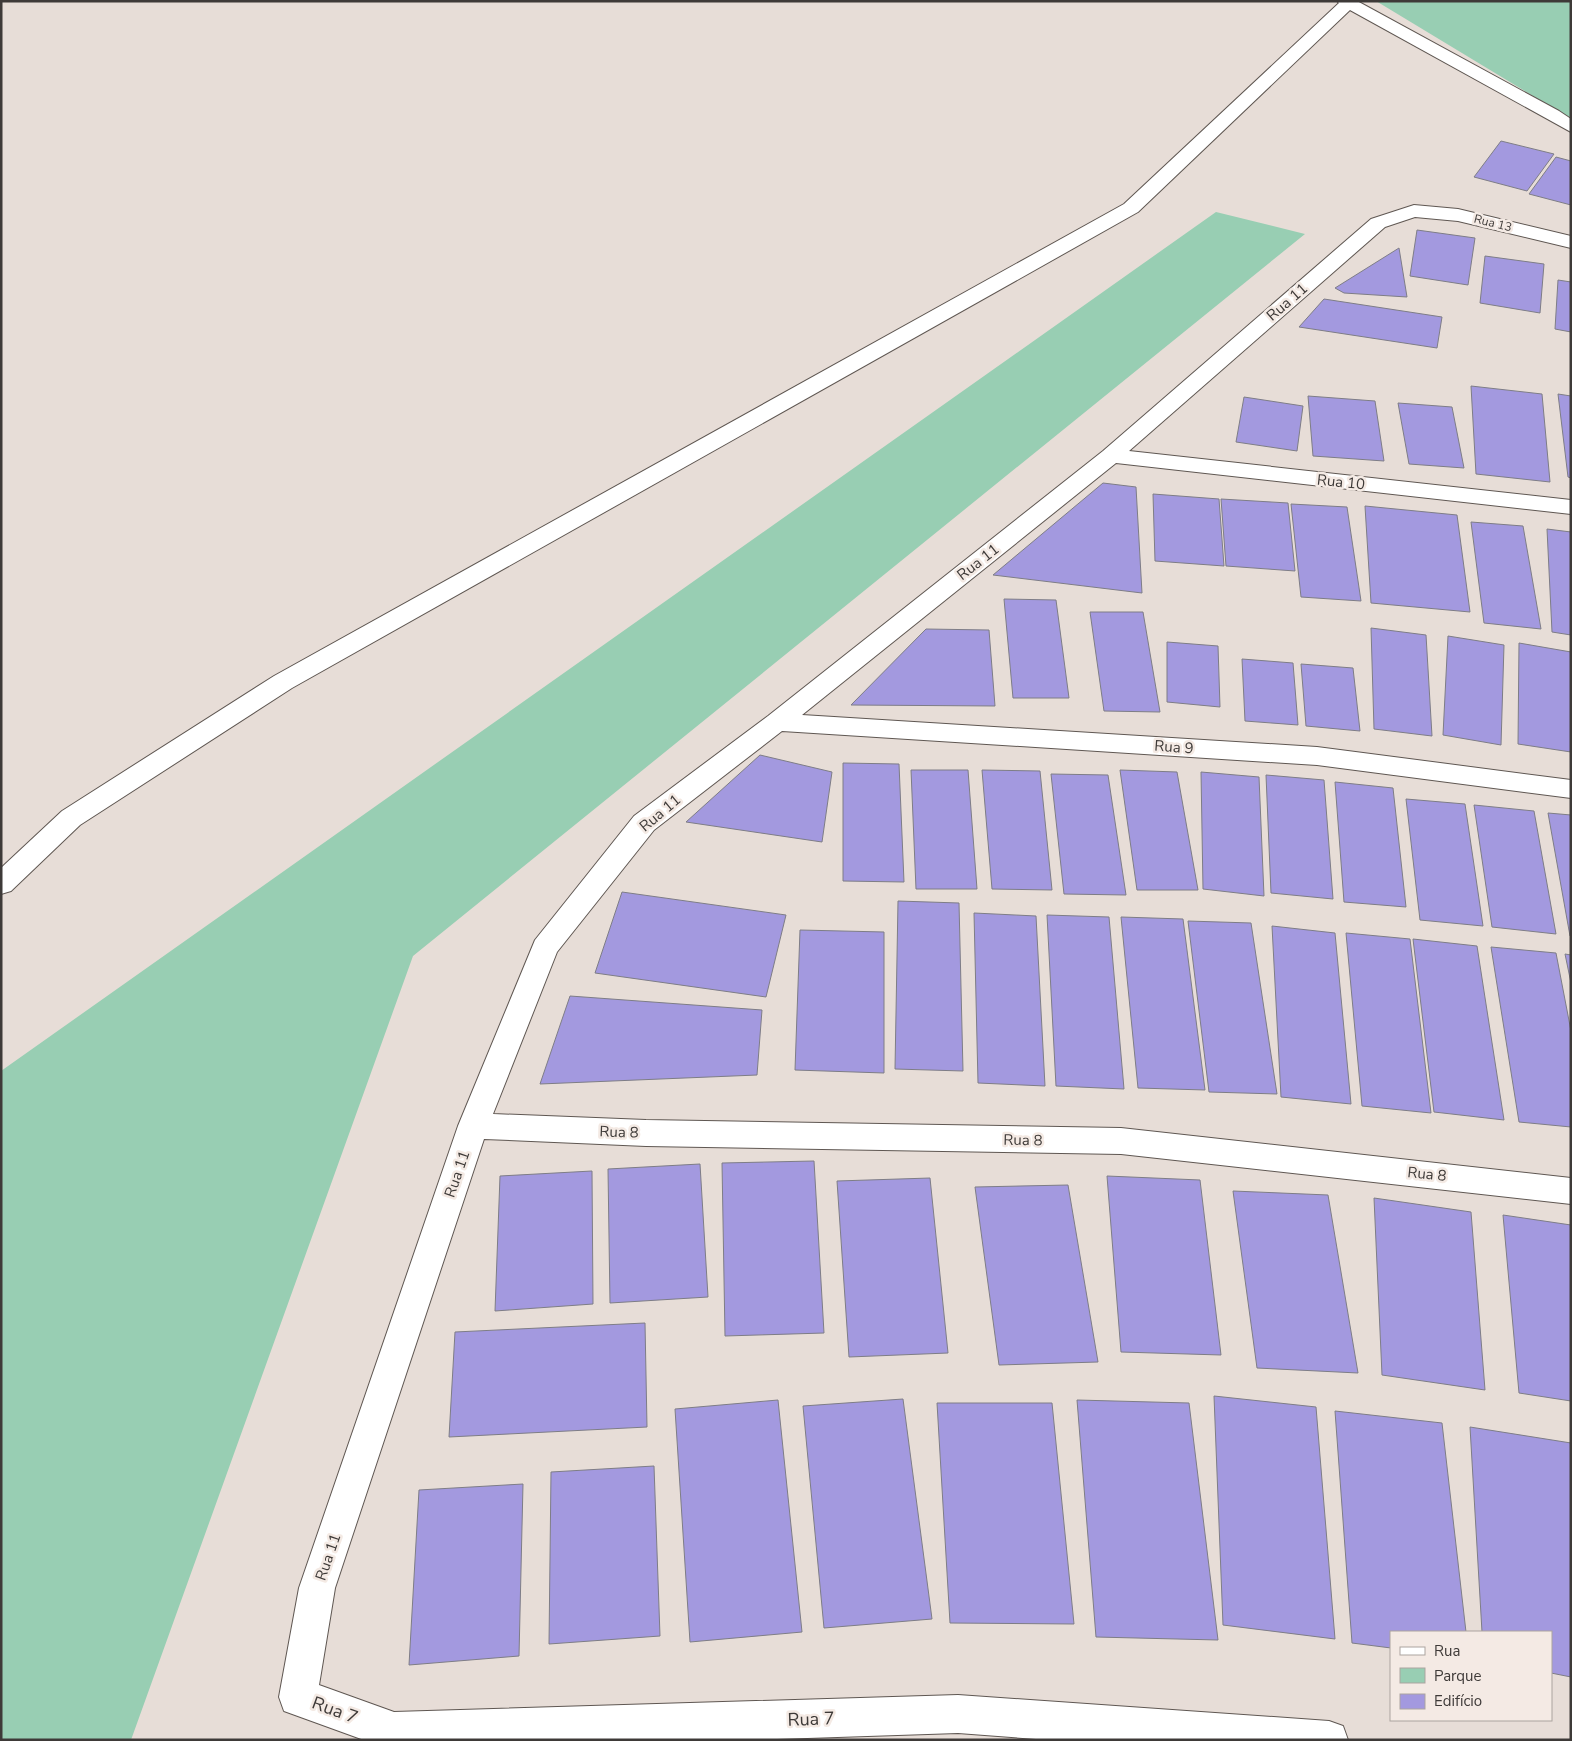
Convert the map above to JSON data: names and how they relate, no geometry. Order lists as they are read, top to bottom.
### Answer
{
  "streets": {
    "street": [
      "Rua 13",
      "Rua 11",
      "Rua 10",
      "Rua 9",
      "Rua 8",
      "Rua 7"
    ]
  },
  "crossings": [
    ["Rua 13", "Rua 11"],
    ["Rua 11", "Rua 10"],
    ["Rua 11", "Rua 9"],
    ["Rua 11", "Rua 8"],
    ["Rua 11", "Rua 7"]
  ],
  "legend": ["Rua", "Parque", "Edifício"]
}
